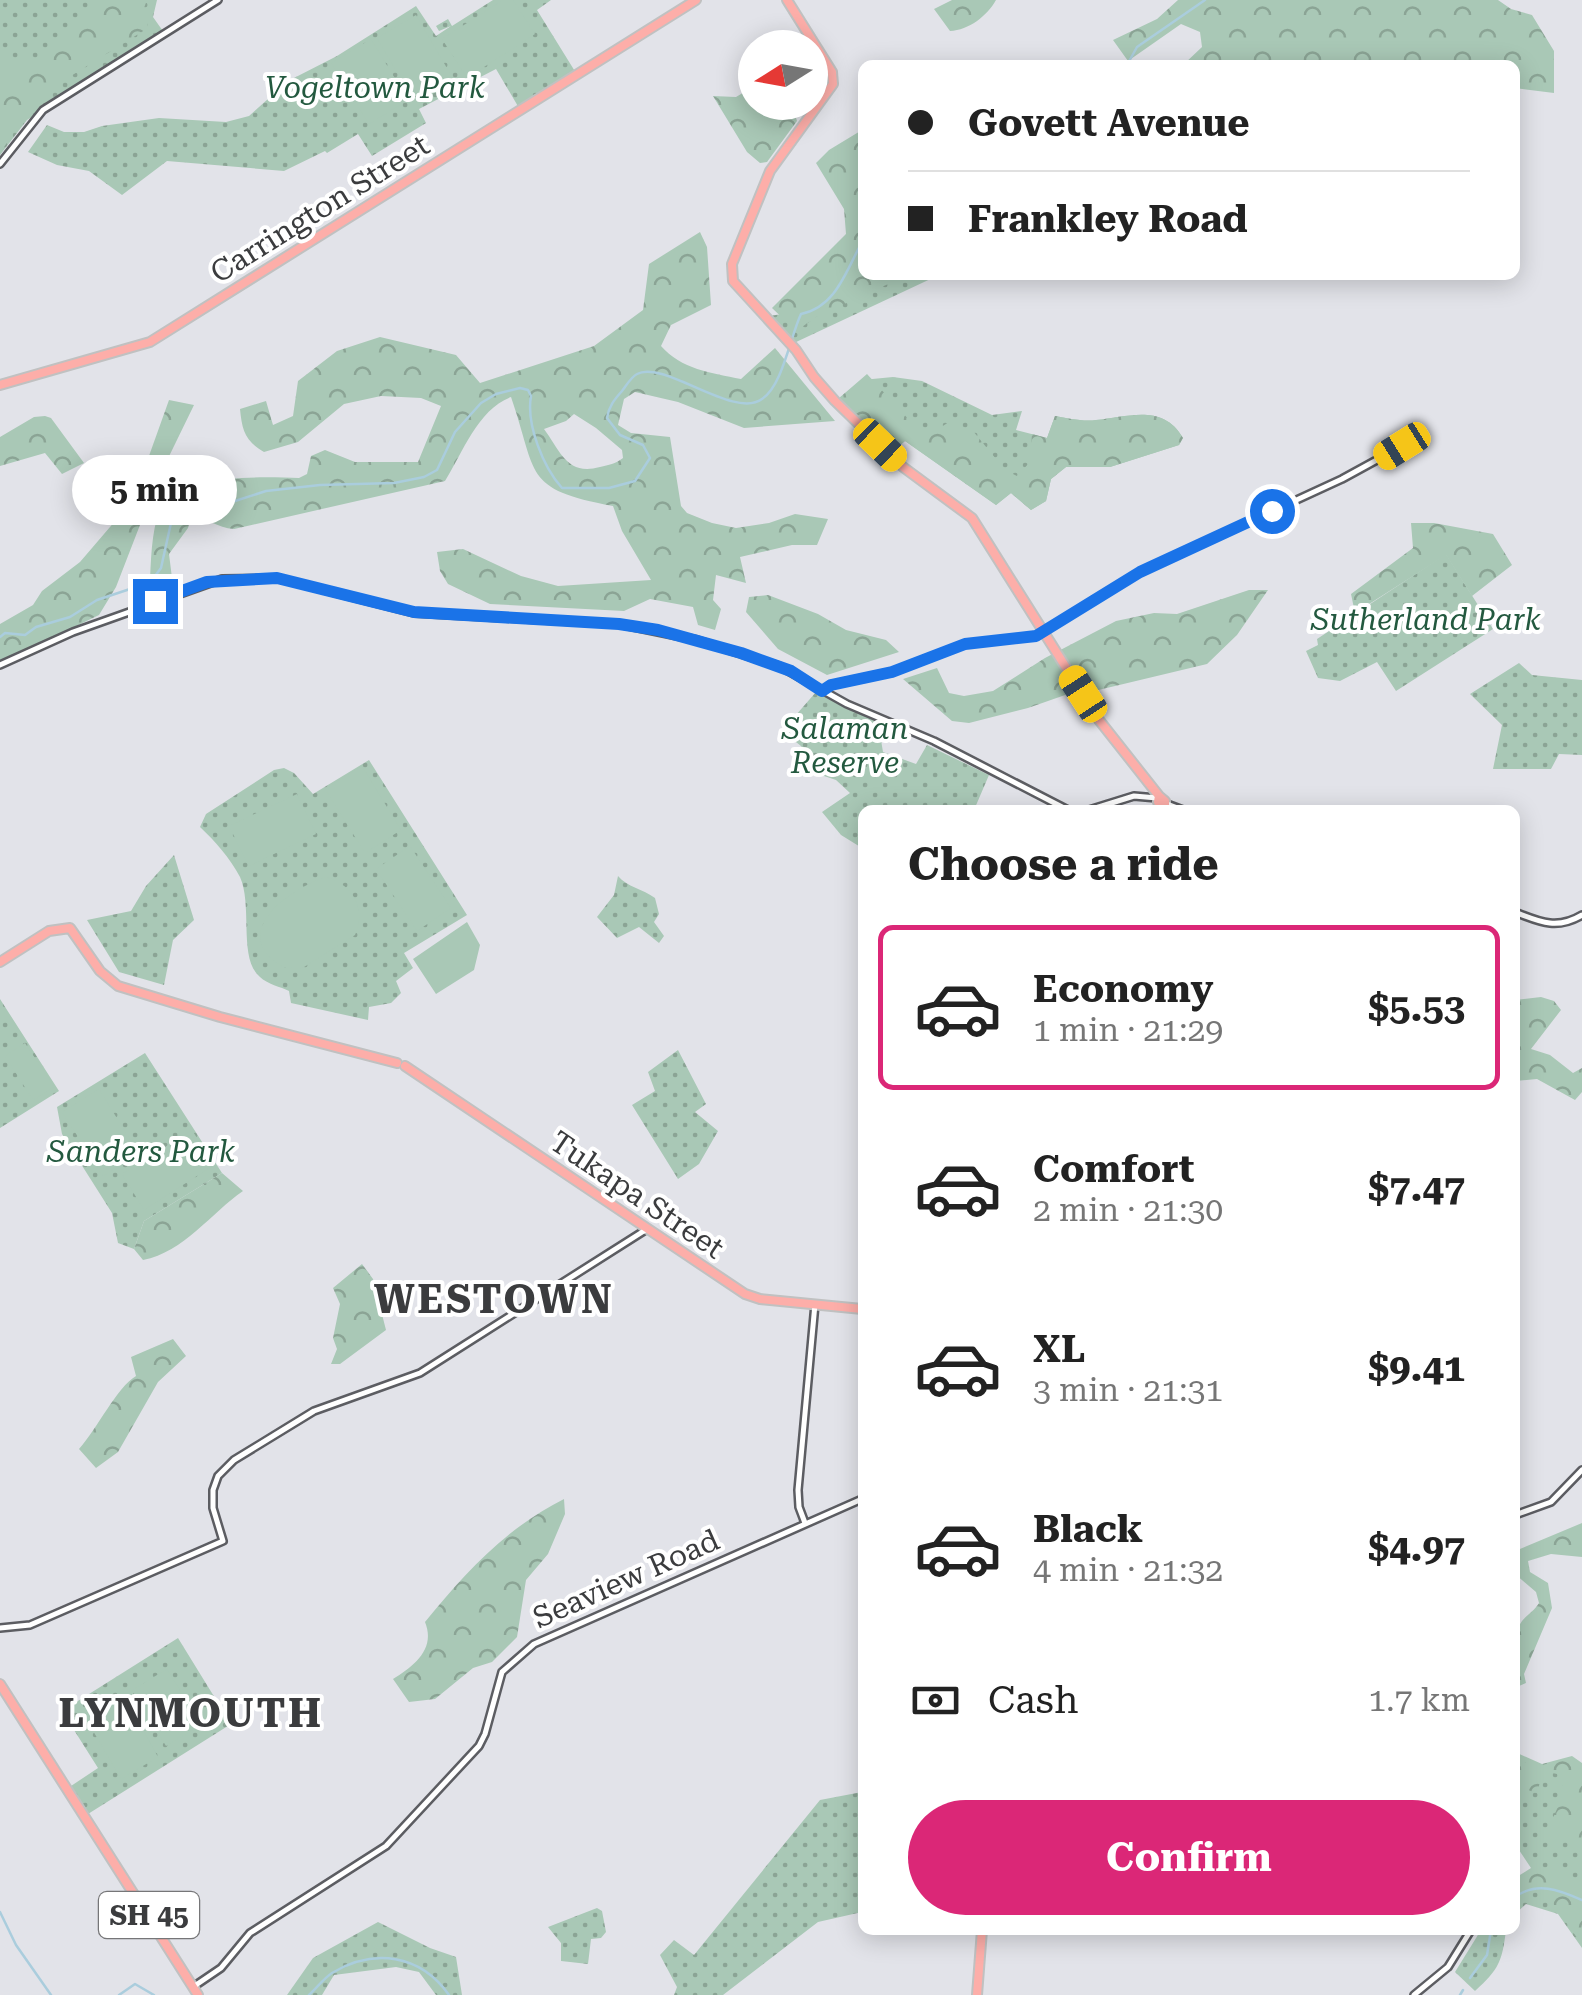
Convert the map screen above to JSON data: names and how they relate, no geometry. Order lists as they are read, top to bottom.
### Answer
{
  "streets": {
    "main road": ["Carrington Street", "Tukapa Street", "SH 45"],
    "street": ["Seaview Road"]
  },
  "crossings": [
    ["Seaview Road", "SH 45"]
  ],
  "districts": ["WESTOWN", "LYNMOUTH"],
  "parks": [
    "Vogeltown Park",
    "Sutherland Park",
    "Salaman Reserve",
    "Sanders Park"
  ],
  "north": "left",
  "page": {
    "banner": ["Govett Avenue", "Frankley Road"],
    "bubble": "5 min",
    "heading": "Choose a ride",
    "list": [
      {
        "name": "Economy",
        "note": "1 min · 21:29",
        "value": "$5.53"
      },
      {
        "name": "Comfort",
        "note": "2 min · 21:30",
        "value": "$7.47"
      },
      {
        "name": "XL",
        "note": "3 min · 21:31",
        "value": "$9.41"
      },
      {
        "name": "Black",
        "note": "4 min · 21:32",
        "value": "$4.97"
      }
    ],
    "pay": ["Cash", "1.7 km"],
    "buttons": "Confirm"
  }
}
